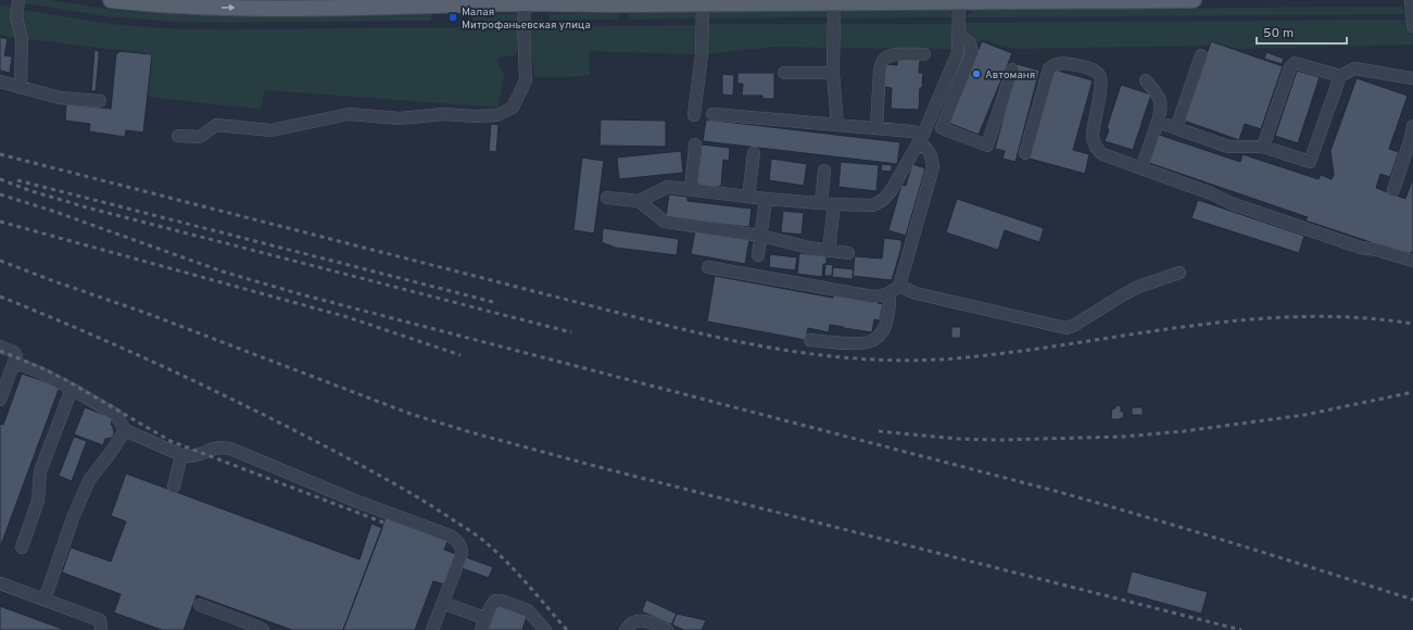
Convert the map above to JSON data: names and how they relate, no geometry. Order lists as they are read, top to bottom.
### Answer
{
  "places": {
    "transit": ["Малая Митрофаньевская улица"],
    "other": ["Автоманя"]
  },
  "scale_bar": "50 m"
}
